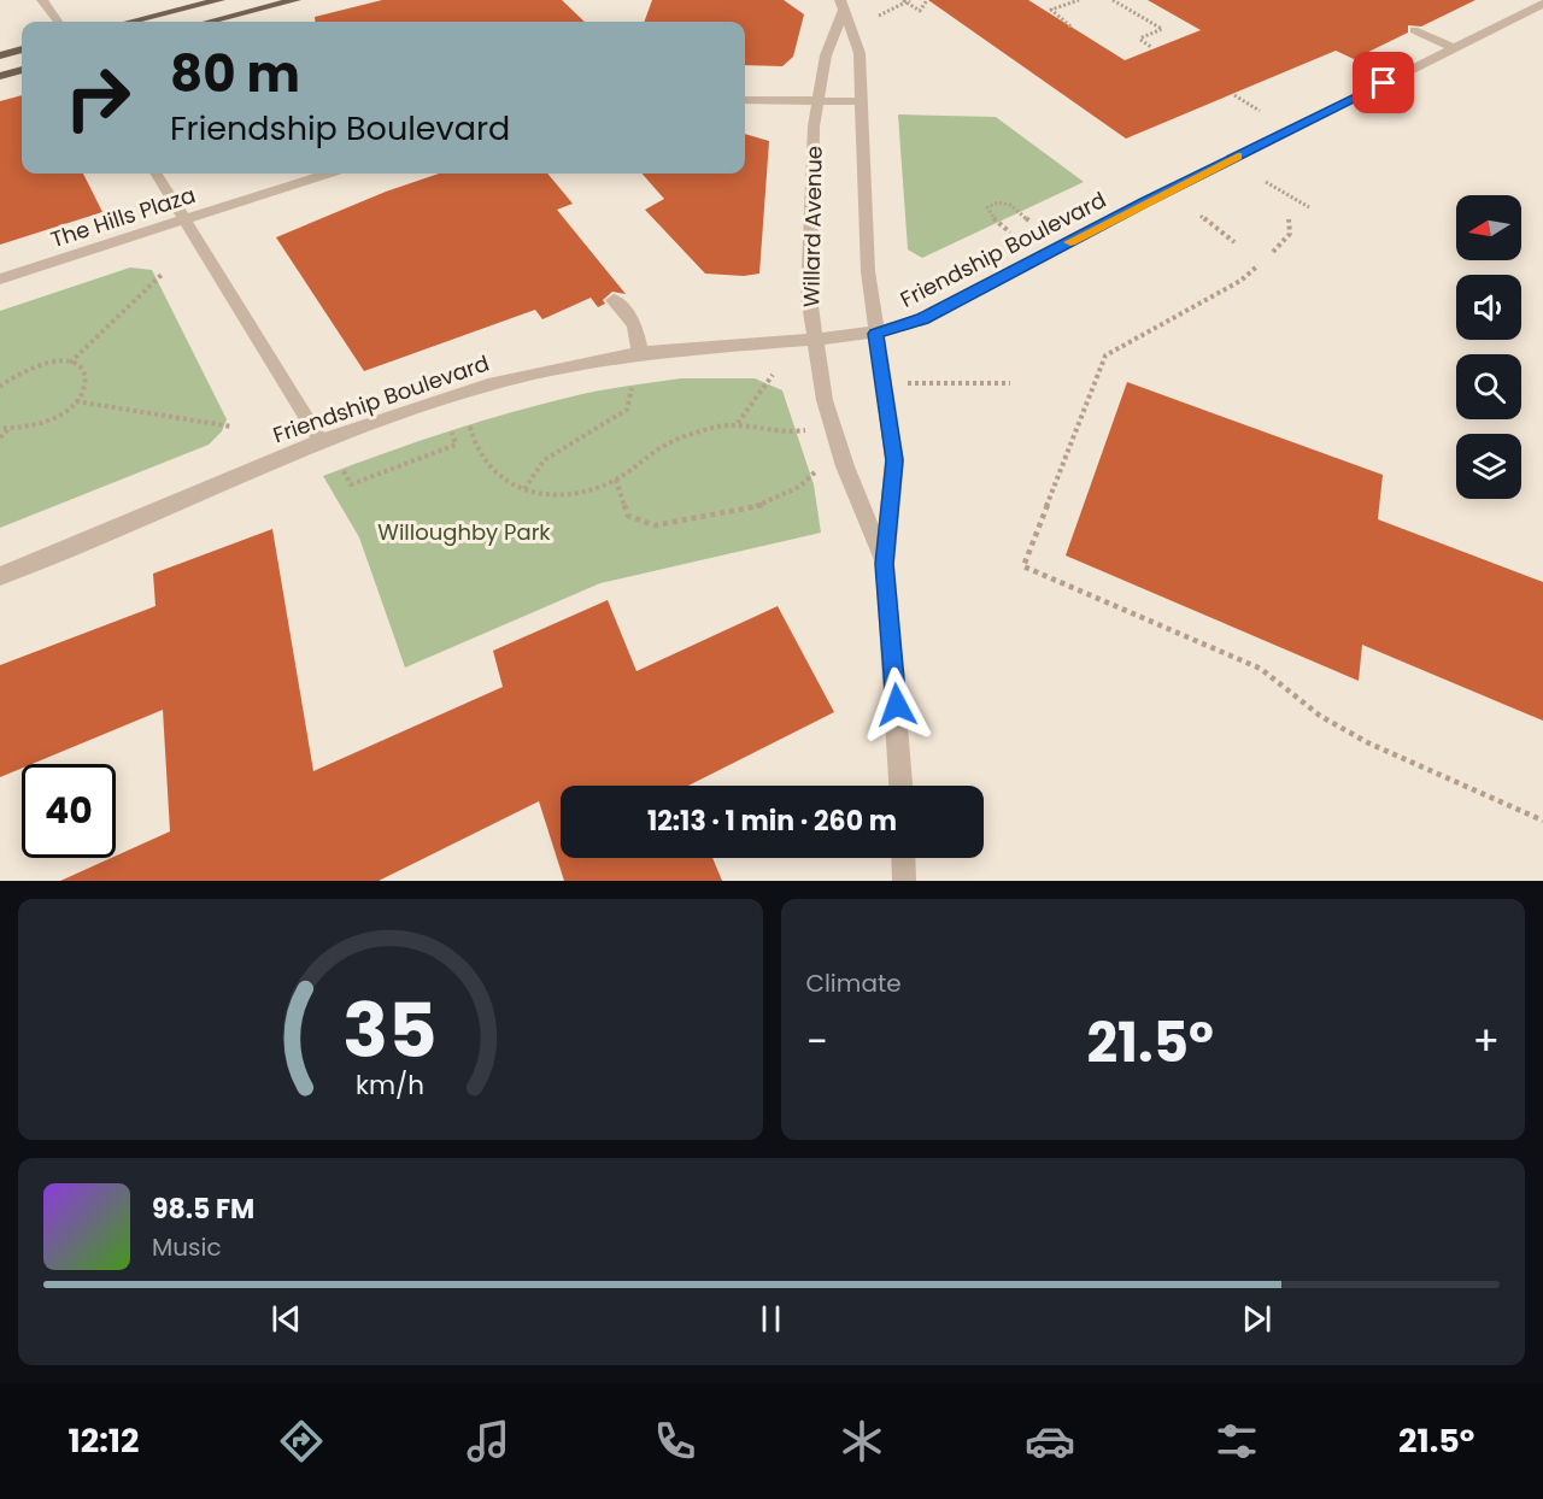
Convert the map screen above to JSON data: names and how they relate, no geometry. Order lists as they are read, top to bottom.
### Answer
{
  "streets": {
    "street": ["The Hills Plaza", "Willard Avenue", "Friendship Boulevard"]
  },
  "crossings": [
    ["Willard Avenue", "Friendship Boulevard"]
  ],
  "parks": ["Willoughby Park"],
  "north": "left",
  "page": {
    "turn": ["80 m", "Friendship Boulevard"],
    "limit": "40",
    "trip": "12:13 · 1 min · 260 m",
    "tile": "Climate",
    "heat": ["−", "21.5°", "+"],
    "song": ["98.5 FM", "Music"],
    "tabs": ["12:12", "21.5°"],
    "gauge": ["35", "km/h"]
  }
}
